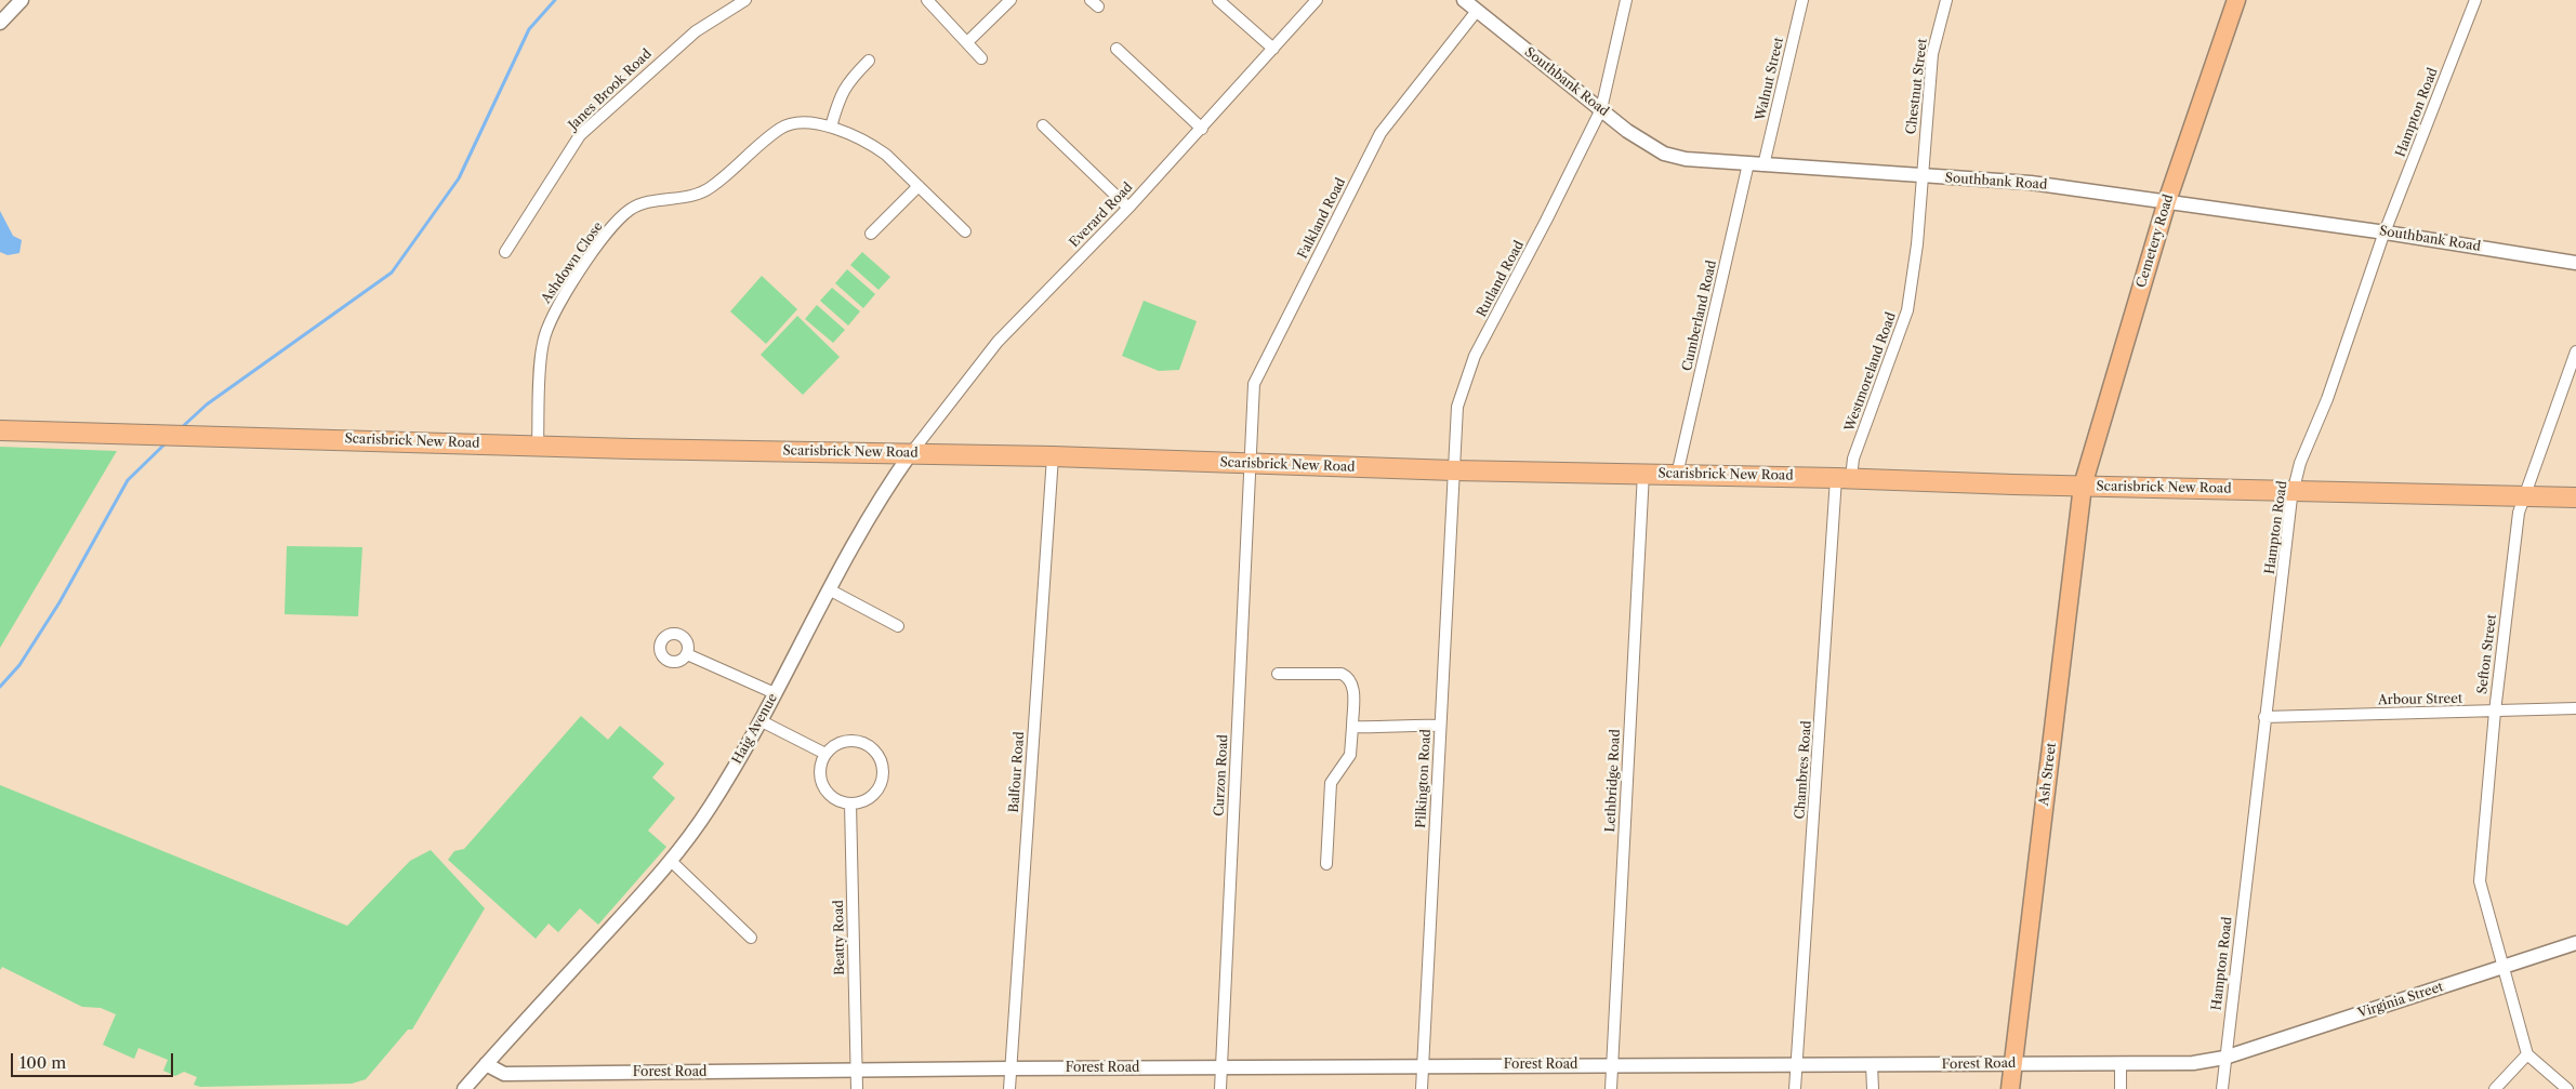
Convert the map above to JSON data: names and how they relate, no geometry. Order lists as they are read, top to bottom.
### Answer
{
  "streets": {
    "highway": ["Scarisbrick New Road"],
    "main road": ["Cemetery Road", "Ash Street"],
    "street": [
      "Walnut Street",
      "Southbank Road",
      "Chestnut Street",
      "Janes Brook Road",
      "Hampton Road",
      "Everard Road",
      "Falkland Road",
      "Ashdown Close",
      "Rutland Road",
      "Cumberland Road",
      "Westmoreland Road",
      "Sefton Street",
      "Arbour Street",
      "Haig Avenue",
      "Chambres Road",
      "Balfour Road",
      "Curzon Road",
      "Pilkington Road",
      "Lethbridge Road",
      "Beatty Road",
      "Virginia Street",
      "Forest Road"
    ]
  },
  "crossings": [
    ["Walnut Street", "Southbank Road"],
    ["Southbank Road", "Chestnut Street"],
    ["Southbank Road", "Hampton Road"],
    ["Southbank Road", "Falkland Road"],
    ["Southbank Road", "Cemetery Road"],
    ["Southbank Road", "Rutland Road"],
    ["Southbank Road", "Cumberland Road"],
    ["Southbank Road", "Westmoreland Road"],
    ["Chestnut Street", "Westmoreland Road"],
    ["Hampton Road", "Scarisbrick New Road"],
    ["Hampton Road", "Arbour Street"],
    ["Hampton Road", "Virginia Street"],
    ["Hampton Road", "Forest Road"],
    ["Everard Road", "Scarisbrick New Road"],
    ["Everard Road", "Haig Avenue"],
    ["Falkland Road", "Scarisbrick New Road"],
    ["Falkland Road", "Curzon Road"],
    ["Cemetery Road", "Scarisbrick New Road"],
    ["Cemetery Road", "Ash Street"],
    ["Ashdown Close", "Scarisbrick New Road"],
    ["Rutland Road", "Scarisbrick New Road"],
    ["Rutland Road", "Pilkington Road"],
    ["Cumberland Road", "Scarisbrick New Road"],
    ["Westmoreland Road", "Scarisbrick New Road"],
    ["Westmoreland Road", "Chambres Road"],
    ["Scarisbrick New Road", "Sefton Street"],
    ["Scarisbrick New Road", "Haig Avenue"],
    ["Scarisbrick New Road", "Chambres Road"],
    ["Scarisbrick New Road", "Balfour Road"],
    ["Scarisbrick New Road", "Ash Street"],
    ["Scarisbrick New Road", "Curzon Road"],
    ["Scarisbrick New Road", "Pilkington Road"],
    ["Scarisbrick New Road", "Lethbridge Road"],
    ["Sefton Street", "Arbour Street"],
    ["Sefton Street", "Virginia Street"],
    ["Haig Avenue", "Forest Road"],
    ["Chambres Road", "Forest Road"],
    ["Balfour Road", "Forest Road"],
    ["Ash Street", "Forest Road"],
    ["Curzon Road", "Forest Road"],
    ["Pilkington Road", "Forest Road"],
    ["Lethbridge Road", "Forest Road"],
    ["Beatty Road", "Forest Road"],
    ["Virginia Street", "Forest Road"]
  ],
  "scale_bar": "100 m"
}
